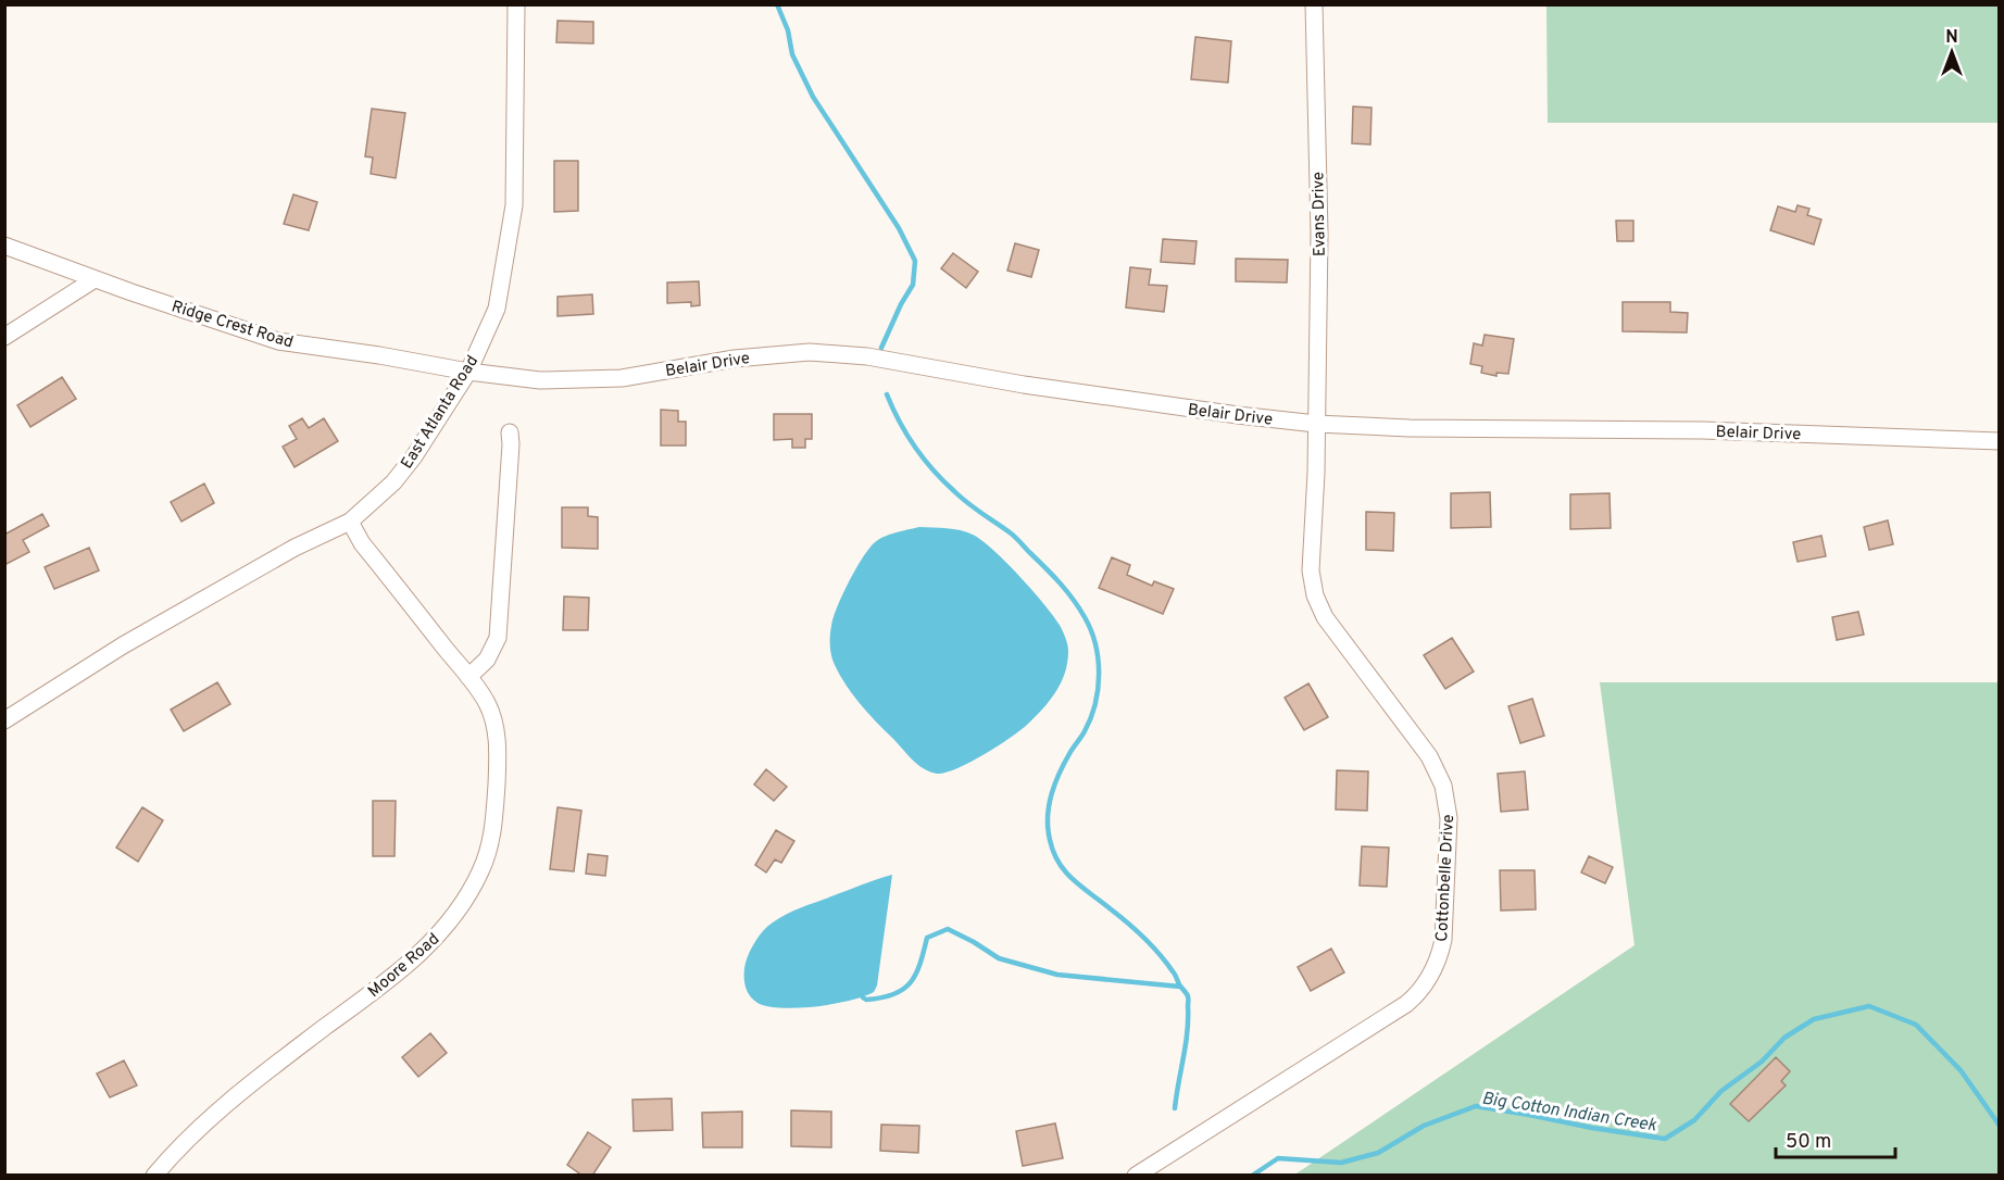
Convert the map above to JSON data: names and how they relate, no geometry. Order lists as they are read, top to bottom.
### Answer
{
  "streets": {
    "street": [
      "Evans Drive",
      "Ridge Crest Road",
      "Belair Drive",
      "East Atlanta Road",
      "Cottonbelle Drive",
      "Moore Road"
    ]
  },
  "crossings": [
    ["Evans Drive", "Belair Drive"],
    ["Evans Drive", "Cottonbelle Drive"],
    ["Ridge Crest Road", "Belair Drive"],
    ["Ridge Crest Road", "East Atlanta Road"],
    ["Belair Drive", "East Atlanta Road"],
    ["Belair Drive", "Cottonbelle Drive"],
    ["East Atlanta Road", "Moore Road"]
  ],
  "water": ["Big Cotton Indian Creek"],
  "scale_bar": "50 m",
  "north": "top"
}
